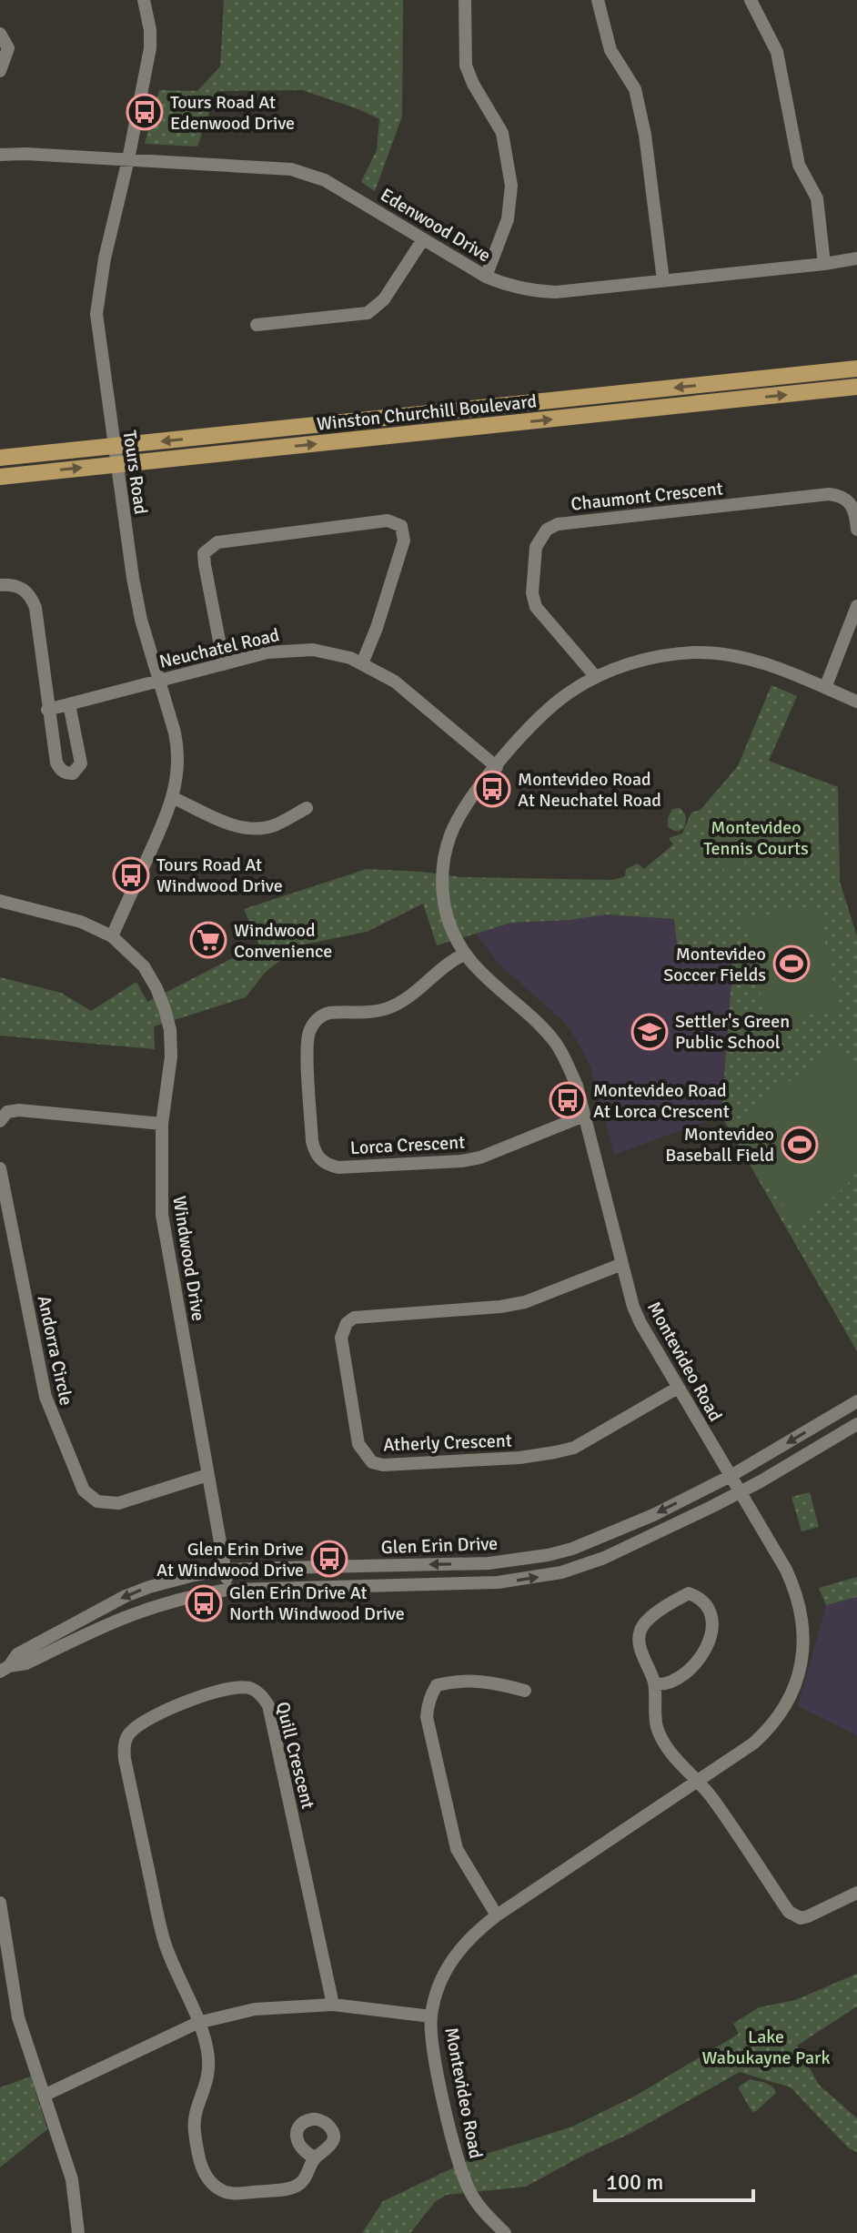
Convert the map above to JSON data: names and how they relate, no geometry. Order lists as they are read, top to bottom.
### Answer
{
  "streets": {
    "main road": ["Winston Churchill Boulevard"],
    "street": [
      "Edenwood Drive",
      "Tours Road",
      "Chaumont Crescent",
      "Neuchatel Road",
      "Lorca Crescent",
      "Windwood Drive",
      "Andorra Circle",
      "Montevideo Road",
      "Atherly Crescent",
      "Glen Erin Drive",
      "Quill Crescent"
    ]
  },
  "crossings": [
    ["Edenwood Drive", "Tours Road"],
    ["Winston Churchill Boulevard", "Tours Road"],
    ["Tours Road", "Neuchatel Road"],
    ["Tours Road", "Windwood Drive"],
    ["Chaumont Crescent", "Montevideo Road"],
    ["Neuchatel Road", "Montevideo Road"],
    ["Lorca Crescent", "Montevideo Road"],
    ["Windwood Drive", "Andorra Circle"],
    ["Windwood Drive", "Glen Erin Drive"],
    ["Montevideo Road", "Atherly Crescent"],
    ["Montevideo Road", "Glen Erin Drive"]
  ],
  "parks": ["Montevideo Tennis Courts", "Lake Wabukayne Park"],
  "places": {
    "bus stop": [
      "Tours Road At Edenwood Drive",
      "Montevideo Road At Neuchatel Road",
      "Tours Road At Windwood Drive",
      "Montevideo Road At Lorca Crescent",
      "Glen Erin Drive At Windwood Drive",
      "Glen Erin Drive At North Windwood Drive"
    ],
    "supermarket": ["Windwood Convenience"],
    "sports": ["Montevideo Soccer Fields", "Montevideo Baseball Field"],
    "school or university": ["Settler's Green Public School"]
  },
  "scale_bar": "100 m"
}
